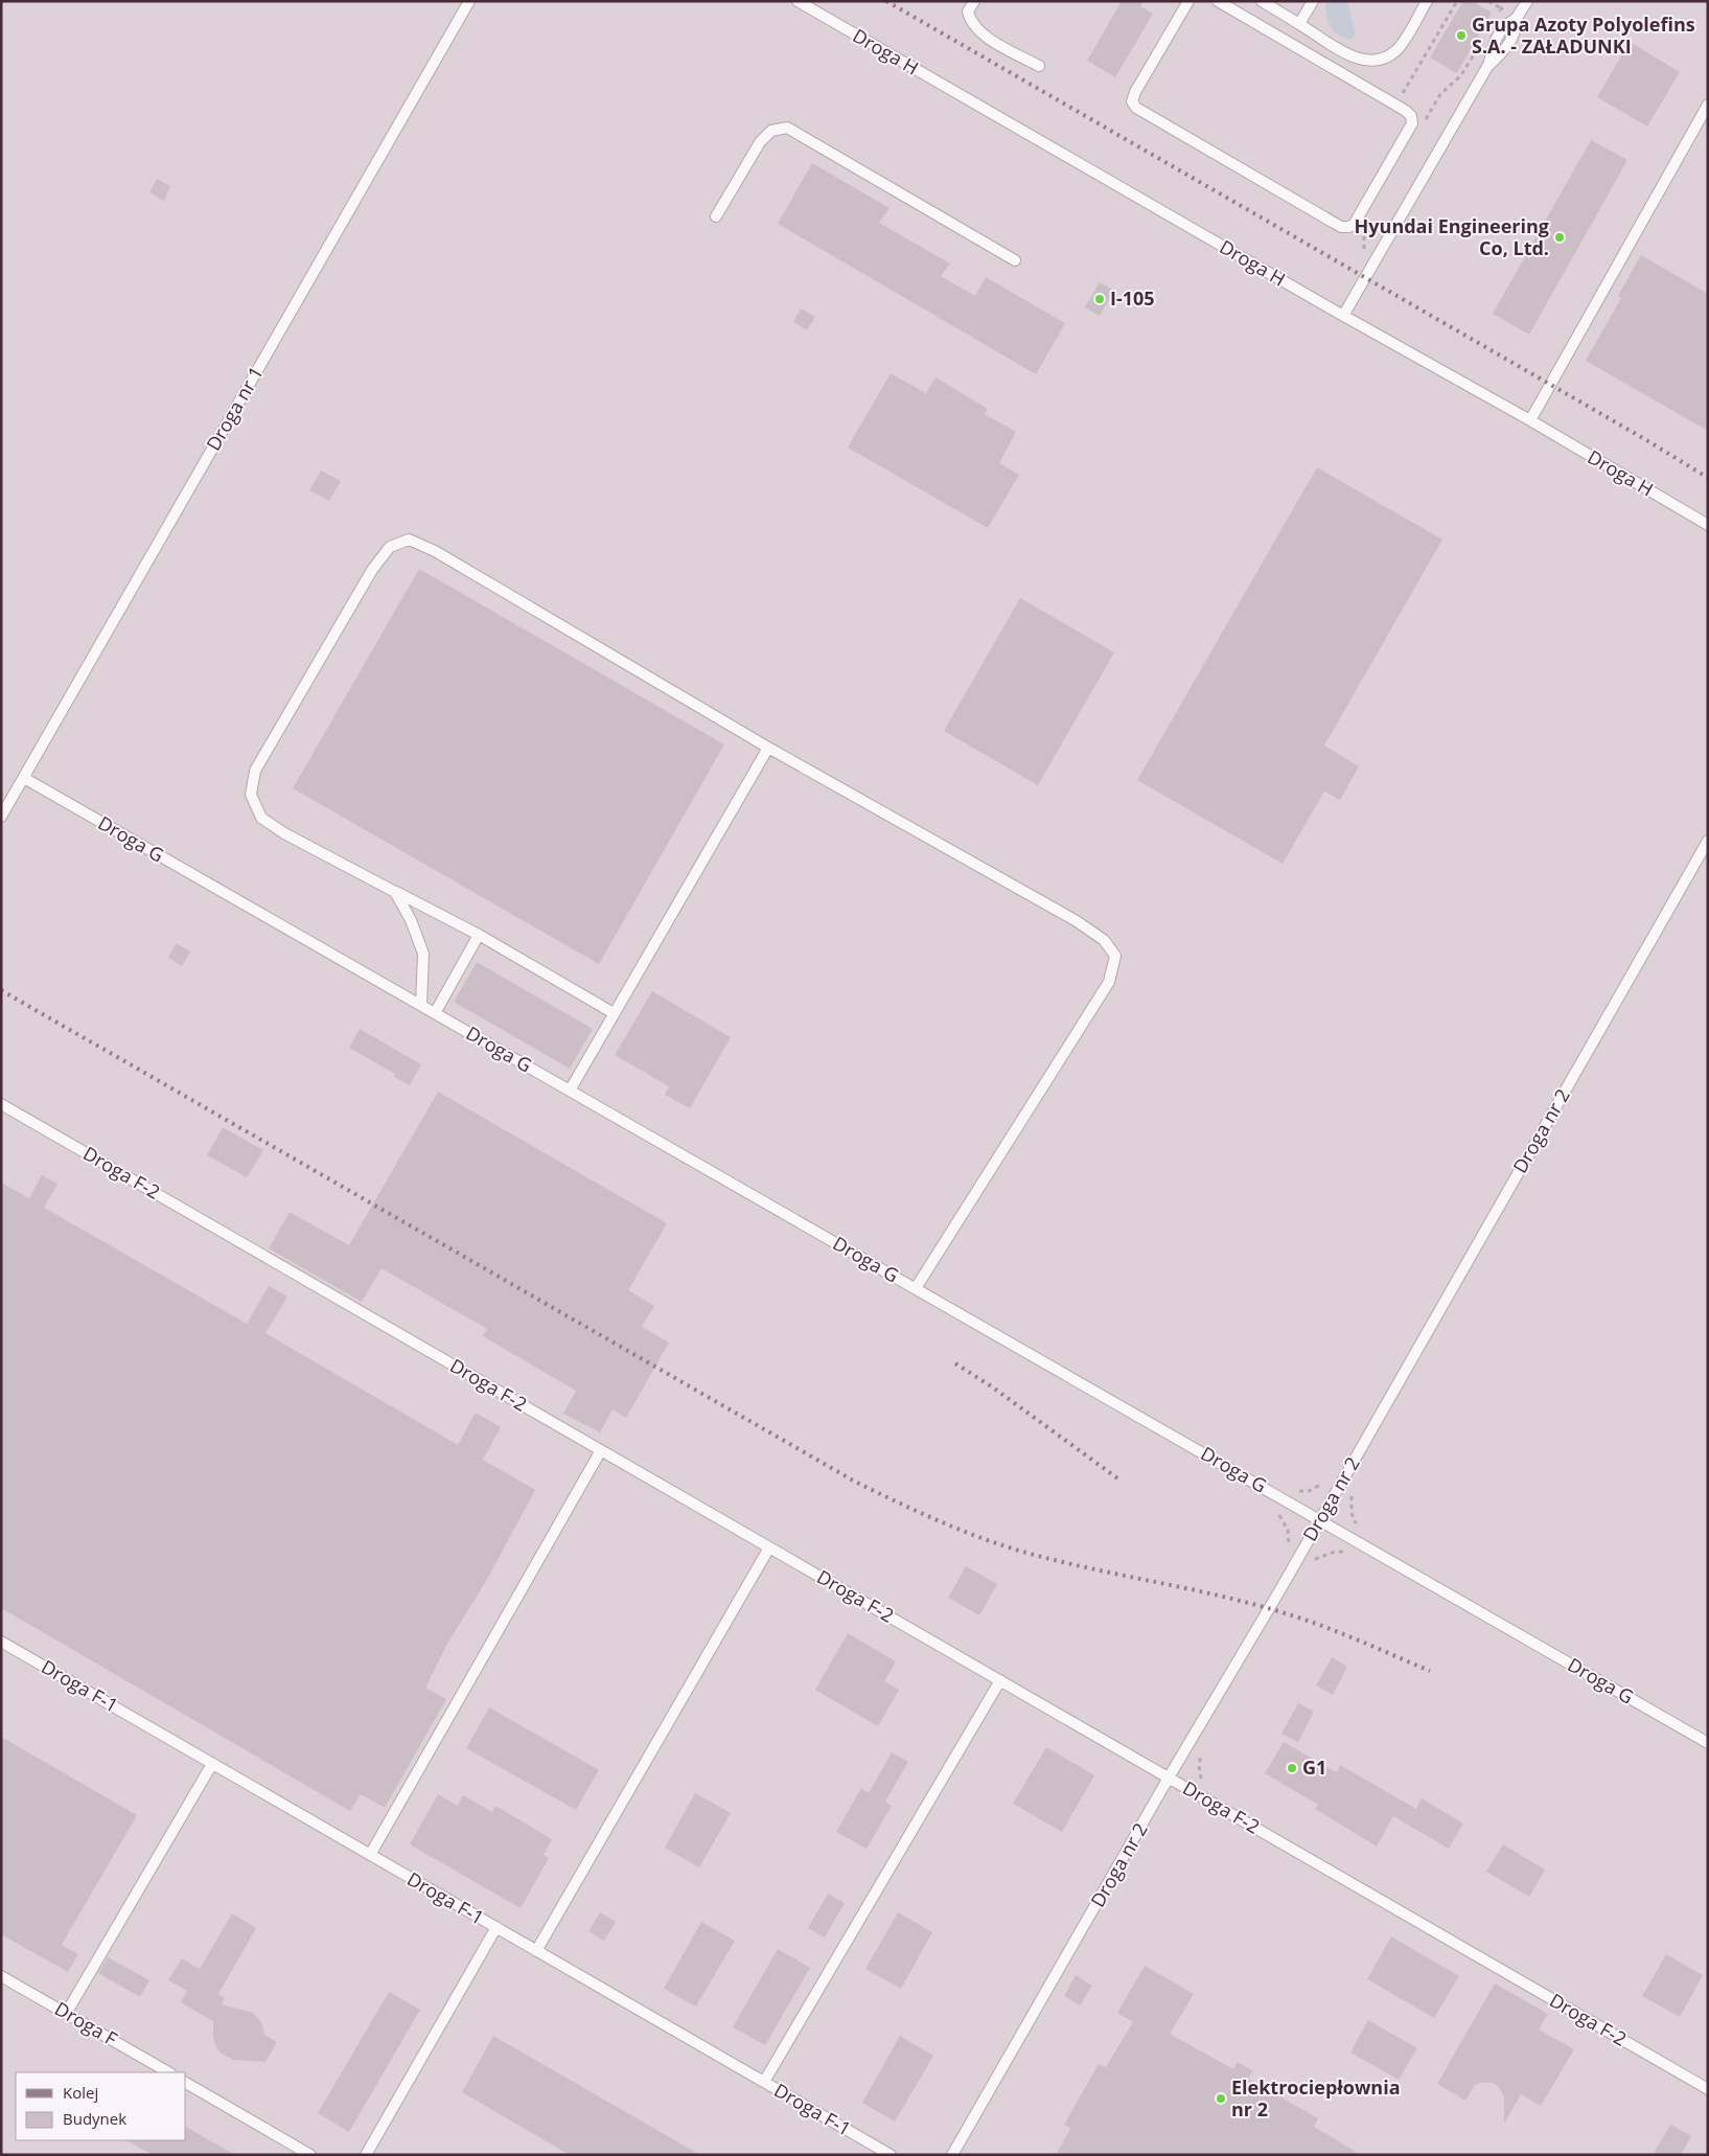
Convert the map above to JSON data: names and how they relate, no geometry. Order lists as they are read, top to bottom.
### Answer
{
  "streets": {
    "lane": [
      "Droga H",
      "Droga nr 1",
      "Droga G",
      "Droga nr 2",
      "Droga F-2",
      "Droga F-1",
      "Droga F"
    ]
  },
  "crossings": [
    ["Droga nr 1", "Droga G"],
    ["Droga G", "Droga nr 2"],
    ["Droga nr 2", "Droga F-2"]
  ],
  "places": [
    "Grupa Azoty Polyolefins S.A. - ZAŁADUNKI",
    "Hyundai Engineering Co, Ltd.",
    "I-105",
    "G1",
    "Elektrociepłownia nr 2"
  ],
  "legend": ["Kolej", "Budynek"]
}
